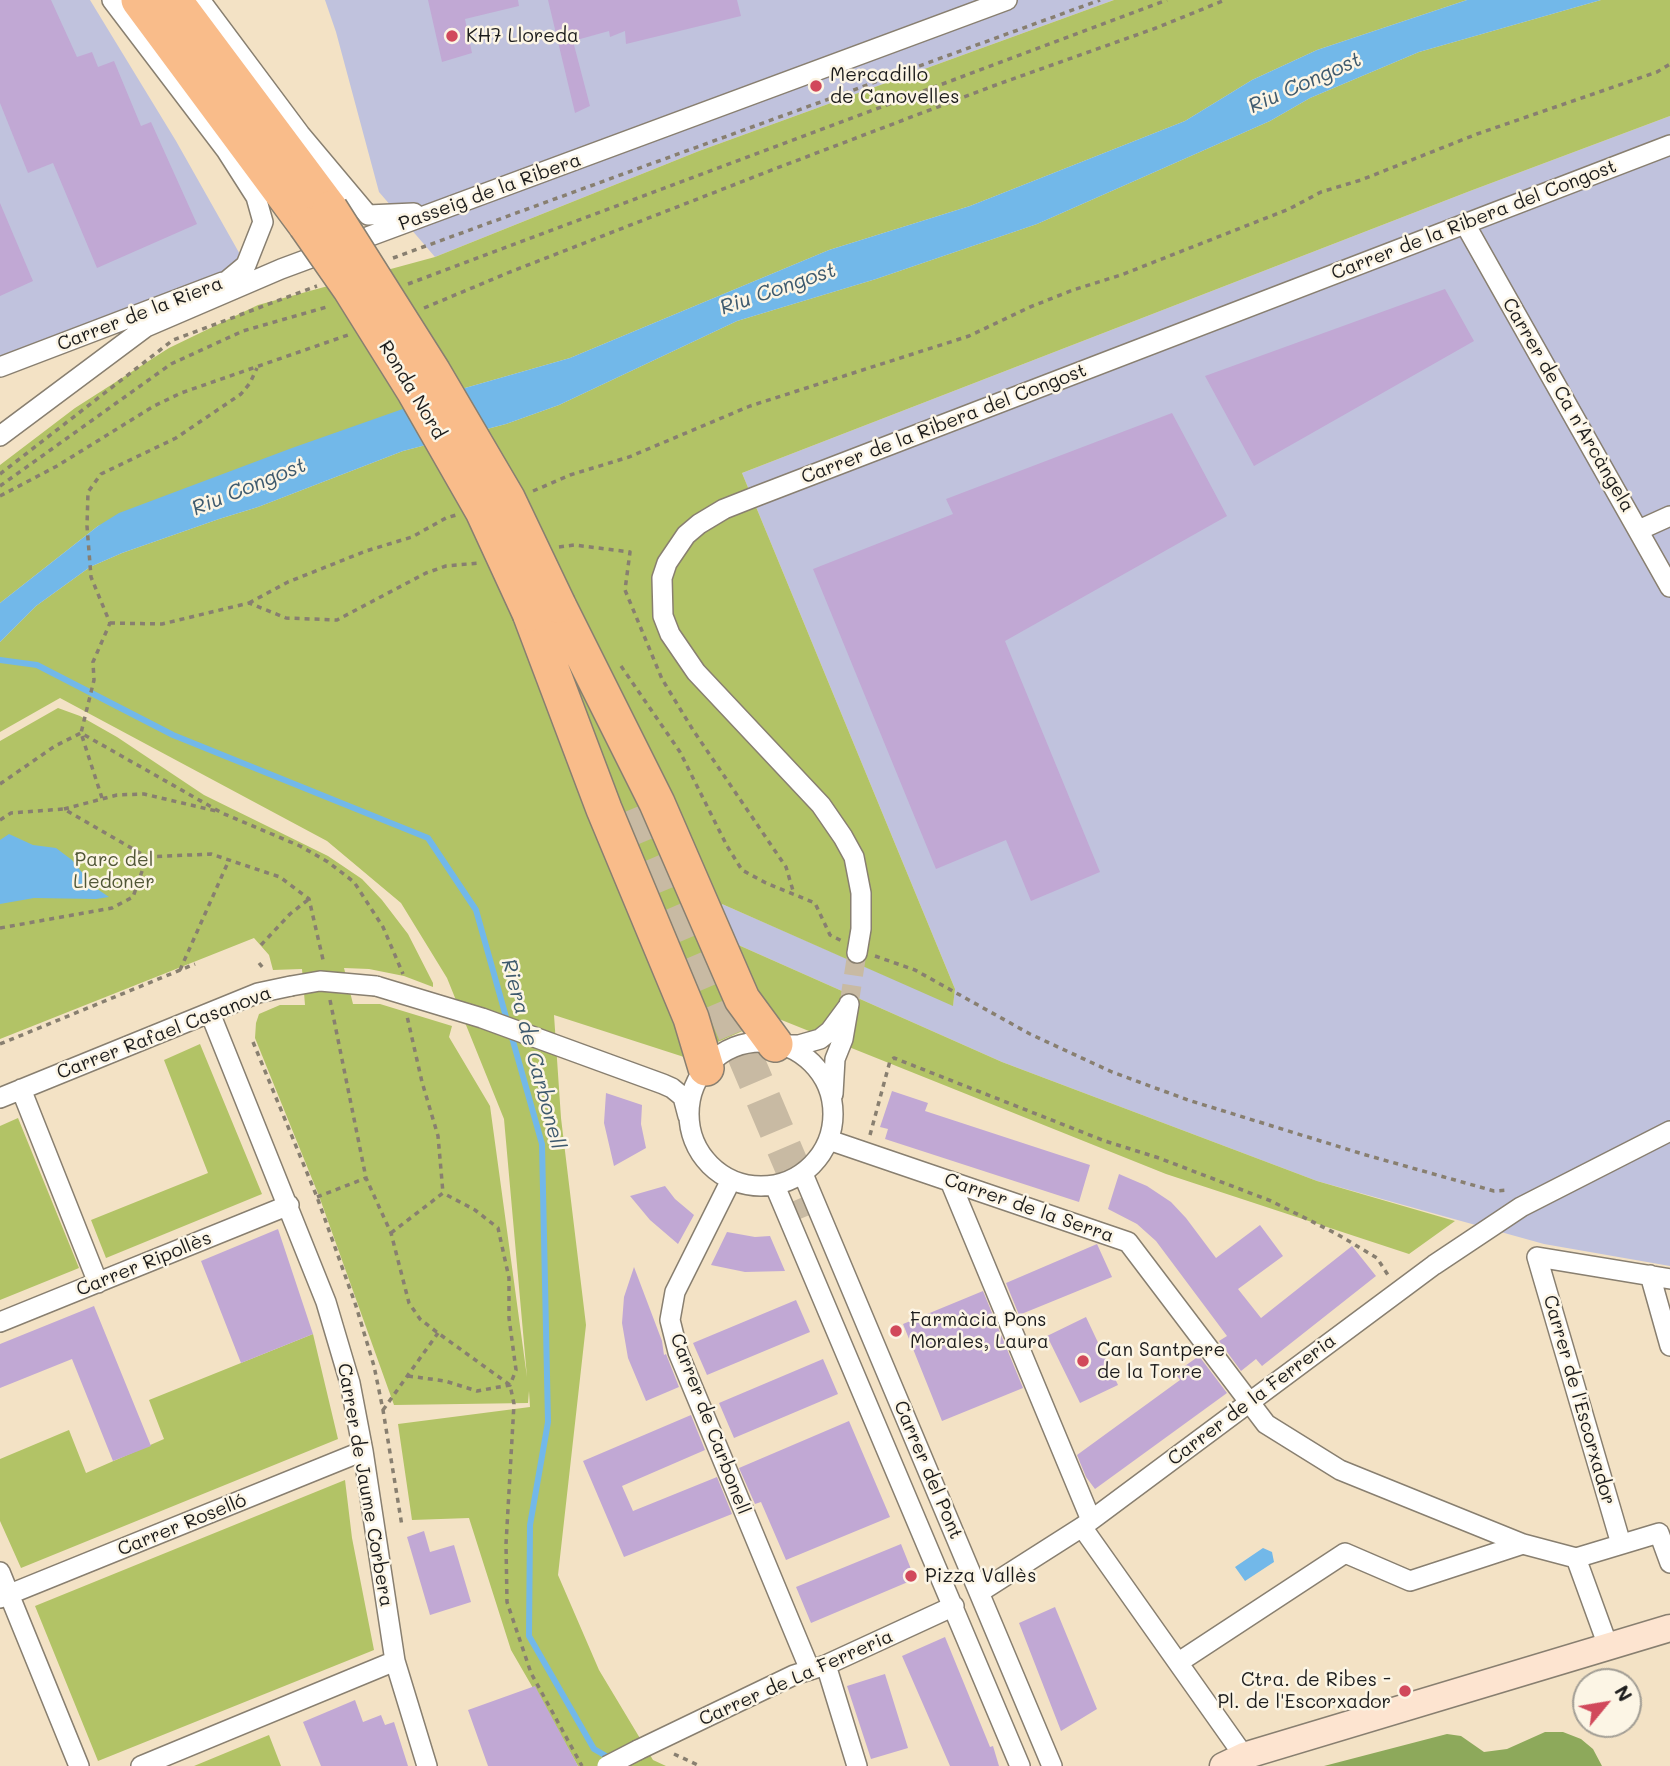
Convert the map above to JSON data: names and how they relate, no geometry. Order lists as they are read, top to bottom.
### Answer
{
  "streets": {
    "highway": ["Ronda Nord"],
    "street": [
      "Passeig de la Ribera",
      "Carrer de la Ribera del Congost",
      "Carrer de la Riera",
      "Carrer de Ca n'Arcàngela",
      "Carrer Rafael Casanova",
      "Carrer de la Serra",
      "Carrer Ripollès",
      "Carrer de la Ferreria",
      "Carrer de l'Escorxador",
      "Carrer de Carbonell",
      "Carrer del Pont",
      "Carrer de Jaume Corbera",
      "Carrer Roselló",
      "Carrer de La Ferreria"
    ]
  },
  "crossings": [
    ["Passeig de la Ribera", "Carrer de la Riera"],
    ["Carrer de la Ribera del Congost", "Carrer de Ca n'Arcàngela"],
    ["Carrer Rafael Casanova", "Carrer de Jaume Corbera"],
    ["Carrer de la Serra", "Carrer de la Ferreria"],
    ["Carrer de la Serra", "Carrer de Carbonell"],
    ["Carrer de la Serra", "Carrer del Pont"],
    ["Carrer Ripollès", "Carrer de Jaume Corbera"],
    ["Carrer de la Ferreria", "Carrer del Pont"],
    ["Carrer de Carbonell", "Carrer del Pont"],
    ["Carrer de Carbonell", "Carrer de La Ferreria"],
    ["Carrer del Pont", "Carrer de La Ferreria"],
    ["Carrer de Jaume Corbera", "Carrer Roselló"]
  ],
  "water": ["Riu Congost", "Riera de Carbonell"],
  "parks": ["Parc del Lledoner"],
  "places": [
    "KH7 Lloreda",
    "Mercadillo de Canovelles",
    "Farmàcia Pons Morales, Laura",
    "Can Santpere de la Torre",
    "Pizza Vallès",
    "Ctra. de Ribes - Pl. de l'Escorxador"
  ],
  "north": "top right"
}
